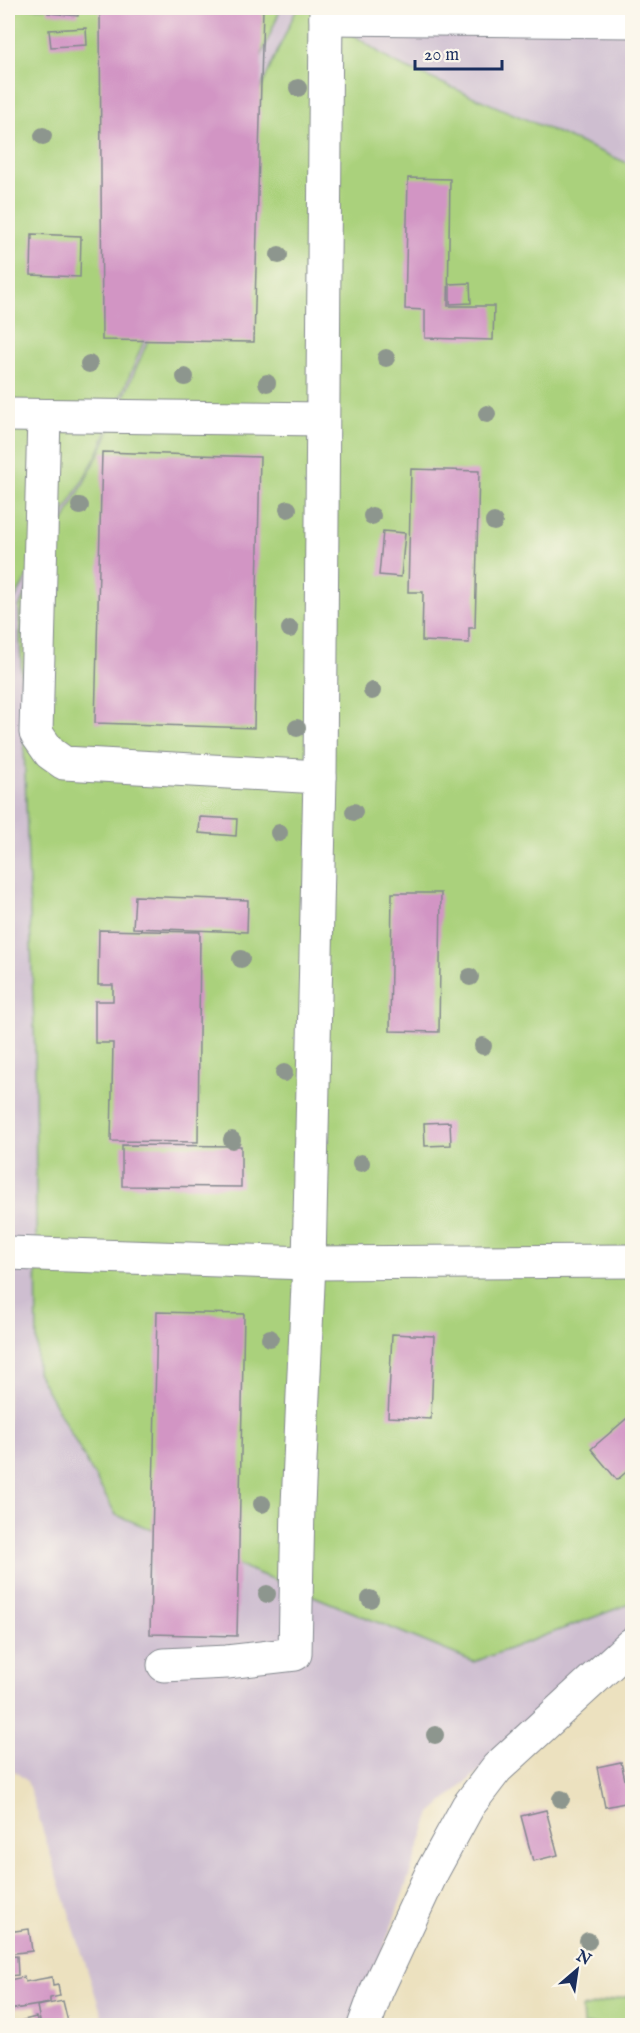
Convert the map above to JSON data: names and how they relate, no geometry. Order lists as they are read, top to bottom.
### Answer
{
  "scale_bar": "20 m",
  "north": "top right"
}
